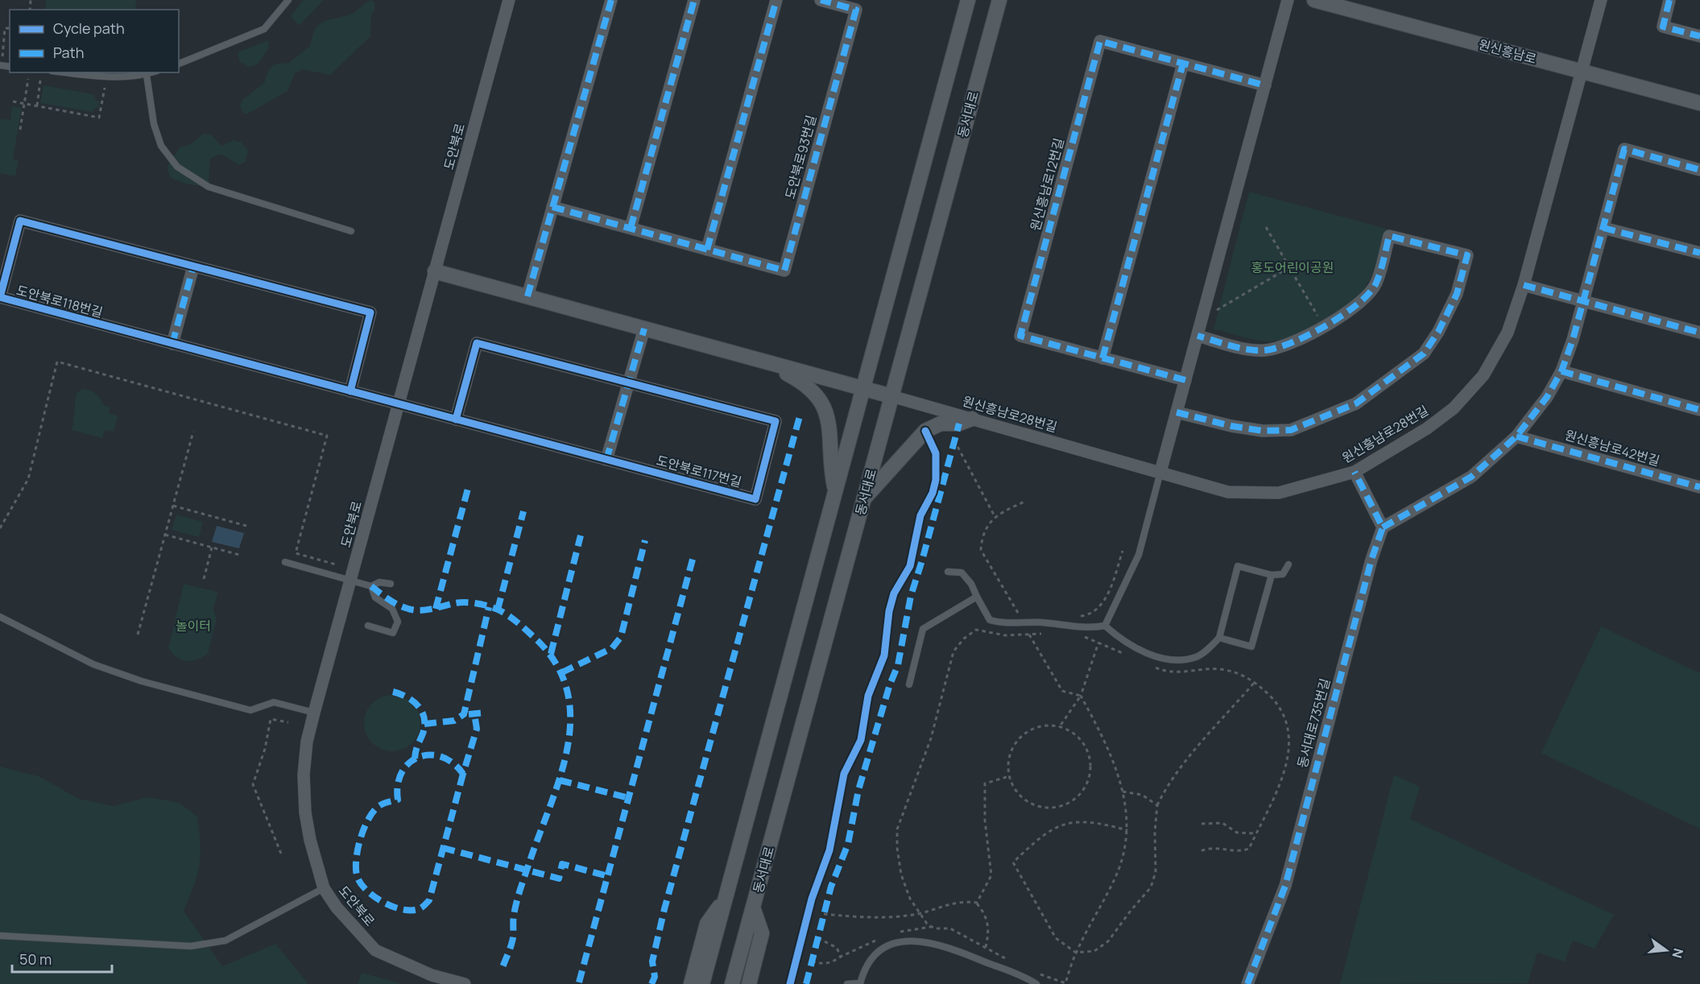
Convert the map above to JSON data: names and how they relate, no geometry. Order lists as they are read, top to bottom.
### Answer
{
  "streets": {
    "street": [
      "원신흥남로",
      "동서대로",
      "도안북로",
      "도안북로93번길",
      "원신흥남로12번길",
      "도안북로118번길",
      "원신흥남로28번길",
      "원신흥남로42번길",
      "도안북로117번길",
      "동서대로735번길"
    ]
  },
  "crossings": [
    ["원신흥남로", "원신흥남로28번길"],
    ["동서대로", "원신흥남로28번길"],
    ["도안북로", "도안북로118번길"],
    ["도안북로", "도안북로117번길"],
    ["도안북로118번길", "도안북로117번길"]
  ],
  "parks": ["홍도어린이공원", "놀이터"],
  "legend": ["Cycle path", "Path"],
  "scale_bar": "50 m",
  "north": "right"
}
